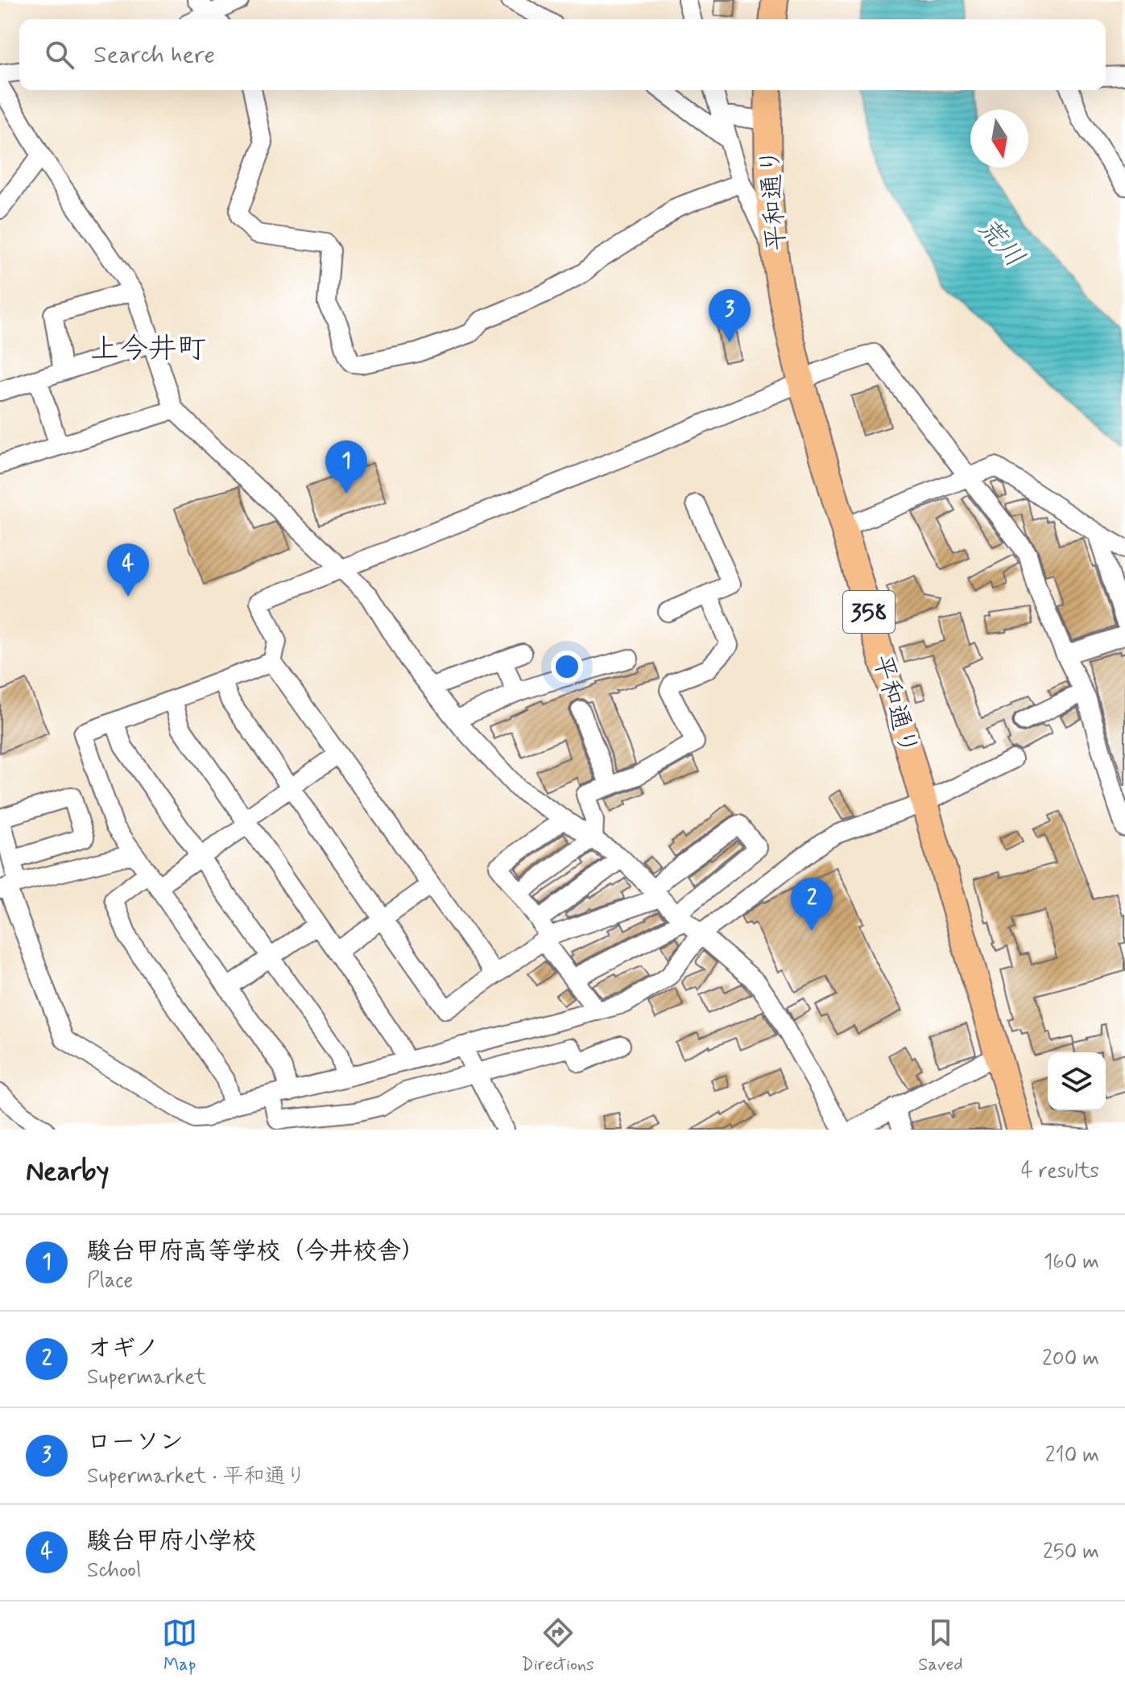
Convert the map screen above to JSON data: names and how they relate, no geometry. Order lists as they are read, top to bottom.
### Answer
{
  "streets": {
    "highway": ["平和通り", "358"]
  },
  "districts": ["上今井町"],
  "water": ["荒川"],
  "north": "bottom",
  "page": {
    "search": "Search here",
    "pins": [
      "3",
      "1",
      "4",
      "2"
    ],
    "heading": ["Nearby", "4 results"],
    "list": [
      {
        "mark": "1",
        "name": "駿台甲府高等学校（今井校舎）",
        "note": "Place",
        "value": "160 m"
      },
      {
        "mark": "2",
        "name": "オギノ",
        "note": "Supermarket",
        "value": "200 m"
      },
      {
        "mark": "3",
        "name": "ローソン",
        "note": "Supermarket · 平和通り",
        "value": "210 m"
      },
      {
        "mark": "4",
        "name": "駿台甲府小学校",
        "note": "School",
        "value": "250 m"
      }
    ],
    "nav": ["Map", "Directions", "Saved"]
  }
}
